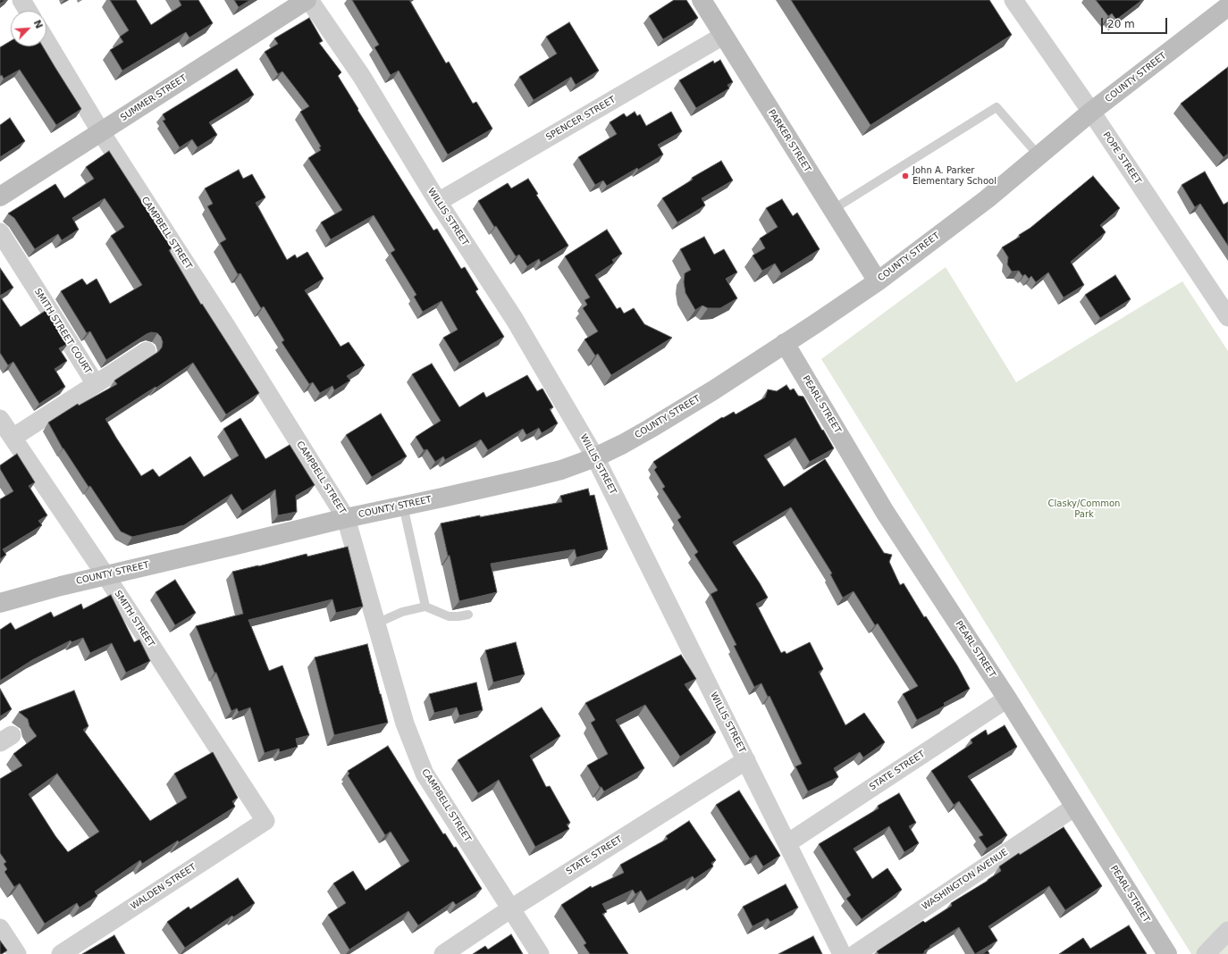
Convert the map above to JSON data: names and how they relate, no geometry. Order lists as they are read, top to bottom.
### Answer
{
  "streets": {
    "main road": [
      "COUNTY STREET",
      "SUMMER STREET",
      "PARKER STREET",
      "PEARL STREET"
    ],
    "street": [
      "SPENCER STREET",
      "POPE STREET",
      "WILLIS STREET",
      "CAMPBELL STREET",
      "SMITH STREET COURT",
      "SMITH STREET",
      "STATE STREET",
      "WASHINGTON AVENUE",
      "WALDEN STREET"
    ]
  },
  "crossings": [
    ["COUNTY STREET", "PARKER STREET"],
    ["COUNTY STREET", "POPE STREET"],
    ["COUNTY STREET", "WILLIS STREET"],
    ["COUNTY STREET", "CAMPBELL STREET"],
    ["COUNTY STREET", "PEARL STREET"],
    ["COUNTY STREET", "SMITH STREET"],
    ["SUMMER STREET", "WILLIS STREET"],
    ["SUMMER STREET", "CAMPBELL STREET"],
    ["SPENCER STREET", "PARKER STREET"],
    ["SPENCER STREET", "WILLIS STREET"],
    ["WILLIS STREET", "STATE STREET"],
    ["CAMPBELL STREET", "STATE STREET"],
    ["SMITH STREET COURT", "SMITH STREET"],
    ["PEARL STREET", "STATE STREET"],
    ["PEARL STREET", "WASHINGTON AVENUE"],
    ["SMITH STREET", "WALDEN STREET"]
  ],
  "parks": ["Clasky/Common Park"],
  "places": ["John A. Parker Elementary School"],
  "scale_bar": "20 m",
  "north": "top right"
}
